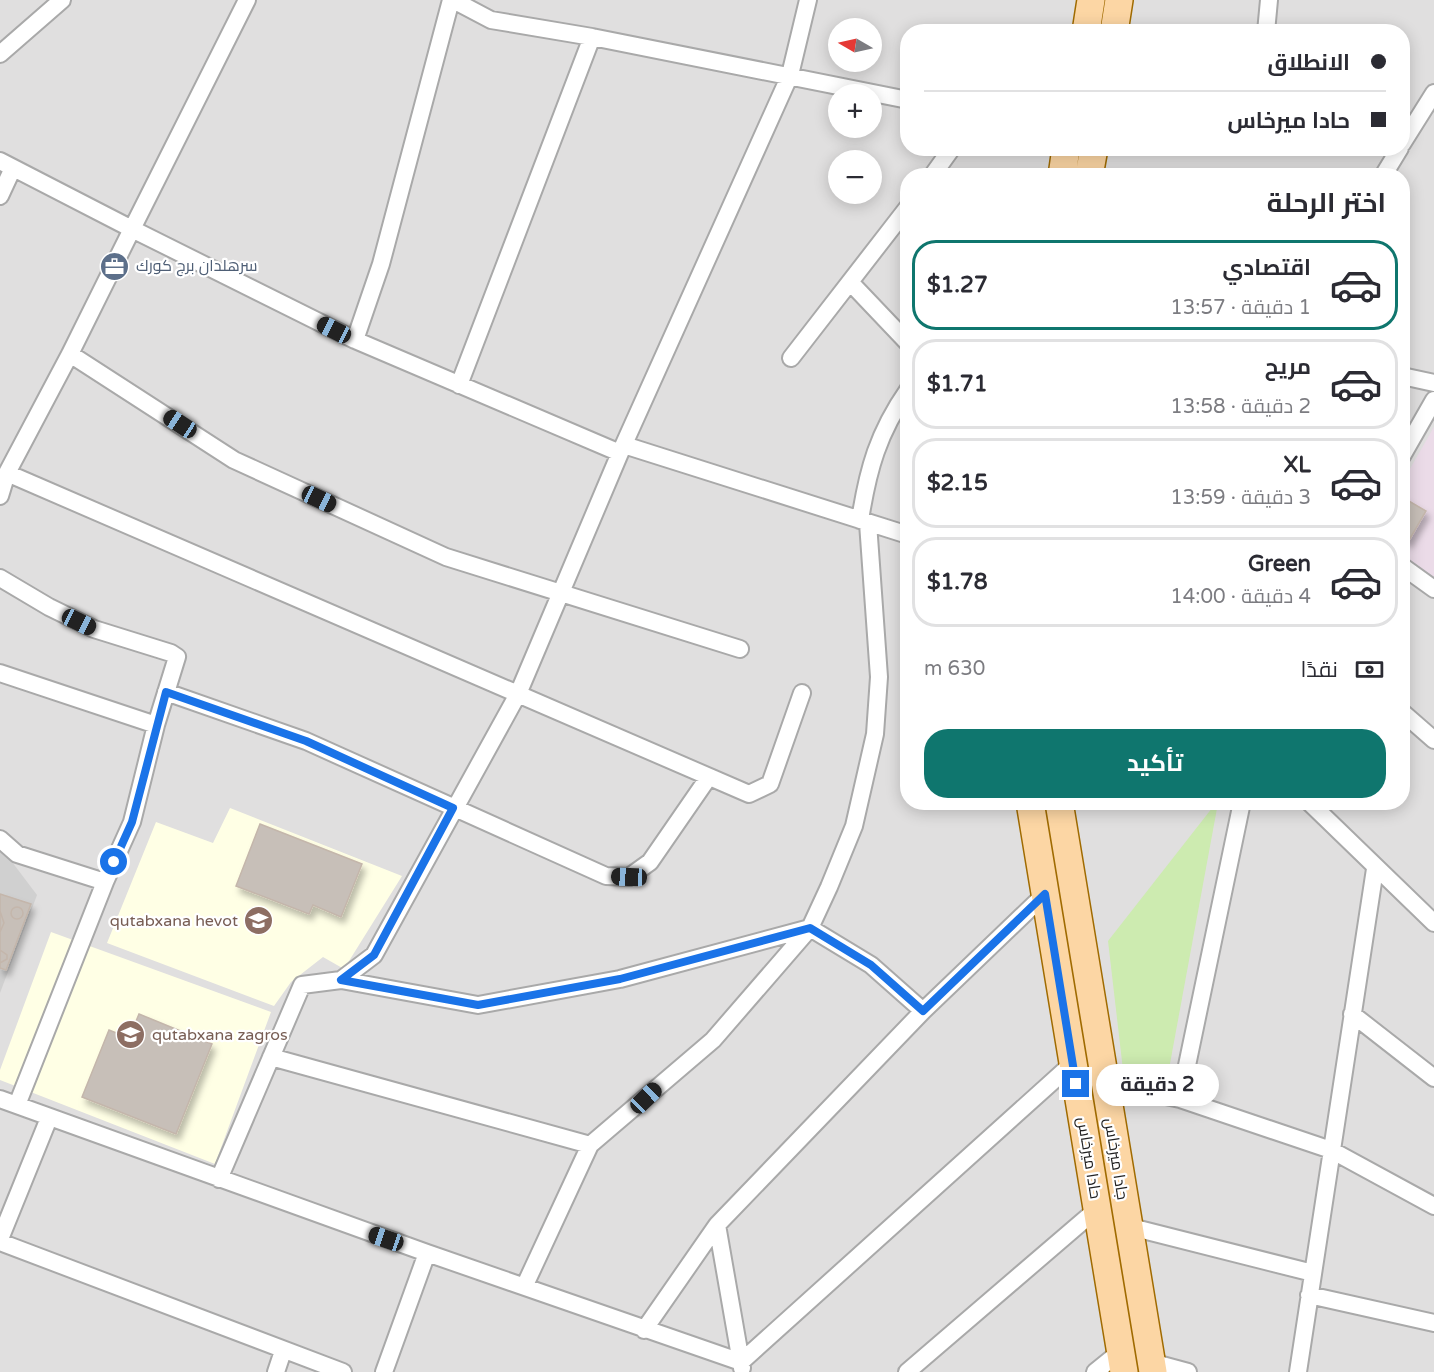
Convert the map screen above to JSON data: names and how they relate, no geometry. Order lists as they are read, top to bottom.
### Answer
{
  "streets": {
    "main road": ["حادا ميرخاس", "جادا ميرخاس"]
  },
  "places": {
    "office": ["سرهلدان برج كورك"],
    "school or university": ["qutabxana hevot", "qutabxana zagros"]
  },
  "north": "left",
  "page": {
    "map_buttons": ["+", "−"],
    "banner": ["الانطلاق", "حادا ميرخاس"],
    "heading": "اختر الرحلة",
    "list": [
      {
        "name": "اقتصادي",
        "note": "1 دقيقة · 13:57",
        "value": "$1.27"
      },
      {
        "name": "مريح",
        "note": "2 دقيقة · 13:58",
        "value": "$1.71"
      },
      {
        "name": "XL",
        "note": "3 دقيقة · 13:59",
        "value": "$2.15"
      },
      {
        "name": "Green",
        "note": "4 دقيقة · 14:00",
        "value": "$1.78"
      }
    ],
    "pay": ["نقدًا", "630 m"],
    "buttons": "تأكيد",
    "bubble": "2 دقيقة"
  }
}
